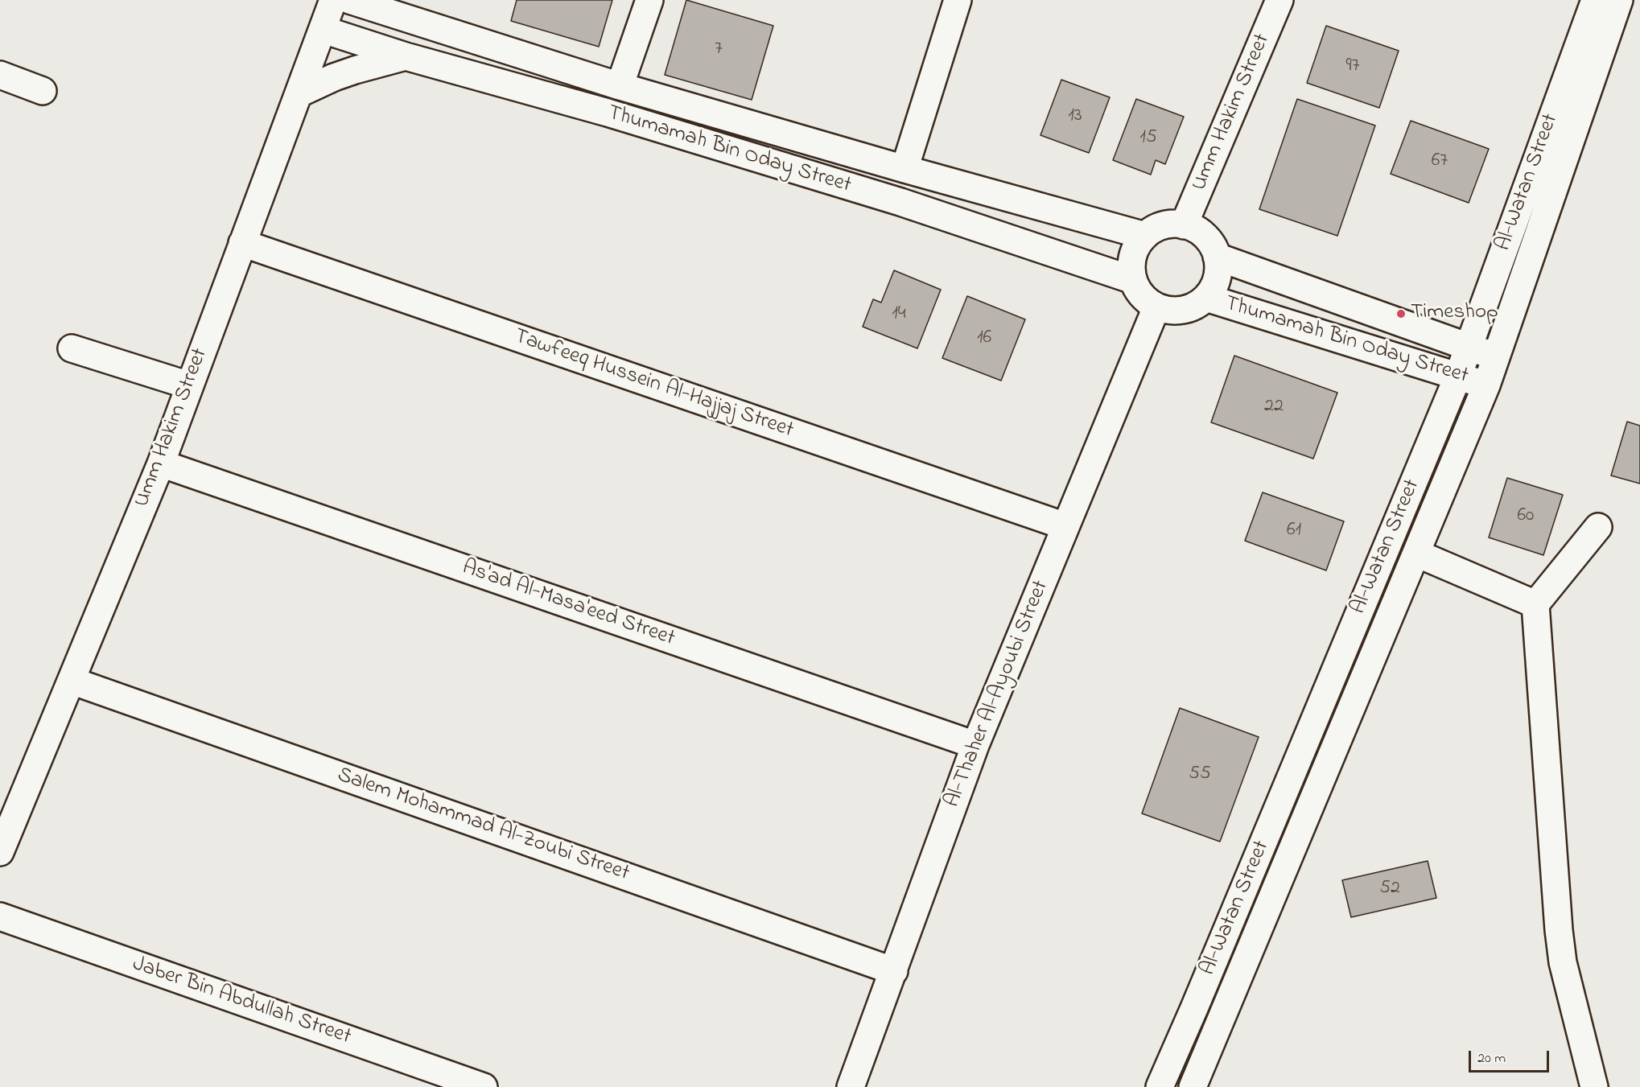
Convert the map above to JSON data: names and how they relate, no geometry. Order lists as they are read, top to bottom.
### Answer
{
  "streets": {
    "street": [
      "Umm Hakim Street",
      "Thumamah Bin Oday Street",
      "Al-Watan Street",
      "Tawfeeq Hussein Al-Hajjaj Street",
      "As'ad Al-Masa'eed Street",
      "Al-Thaher Al-Ayoubi Street",
      "Salem Mohammad Al-Zoubi Street",
      "Jaber Bin Abdullah Street"
    ]
  },
  "crossings": [
    ["Umm Hakim Street", "Thumamah Bin Oday Street"],
    ["Umm Hakim Street", "Tawfeeq Hussein Al-Hajjaj Street"],
    ["Umm Hakim Street", "As'ad Al-Masa'eed Street"],
    ["Umm Hakim Street", "Al-Thaher Al-Ayoubi Street"],
    ["Umm Hakim Street", "Salem Mohammad Al-Zoubi Street"],
    ["Thumamah Bin Oday Street", "Al-Watan Street"],
    ["Thumamah Bin Oday Street", "Al-Thaher Al-Ayoubi Street"],
    ["Tawfeeq Hussein Al-Hajjaj Street", "Al-Thaher Al-Ayoubi Street"],
    ["As'ad Al-Masa'eed Street", "Al-Thaher Al-Ayoubi Street"],
    ["Al-Thaher Al-Ayoubi Street", "Salem Mohammad Al-Zoubi Street"]
  ],
  "places": ["Timeshop"],
  "house_numbers": [
    "7",
    "97",
    "13",
    "15",
    "67",
    "14",
    "16",
    "22",
    "60",
    "61",
    "55",
    "52"
  ],
  "scale_bar": "20 m"
}
